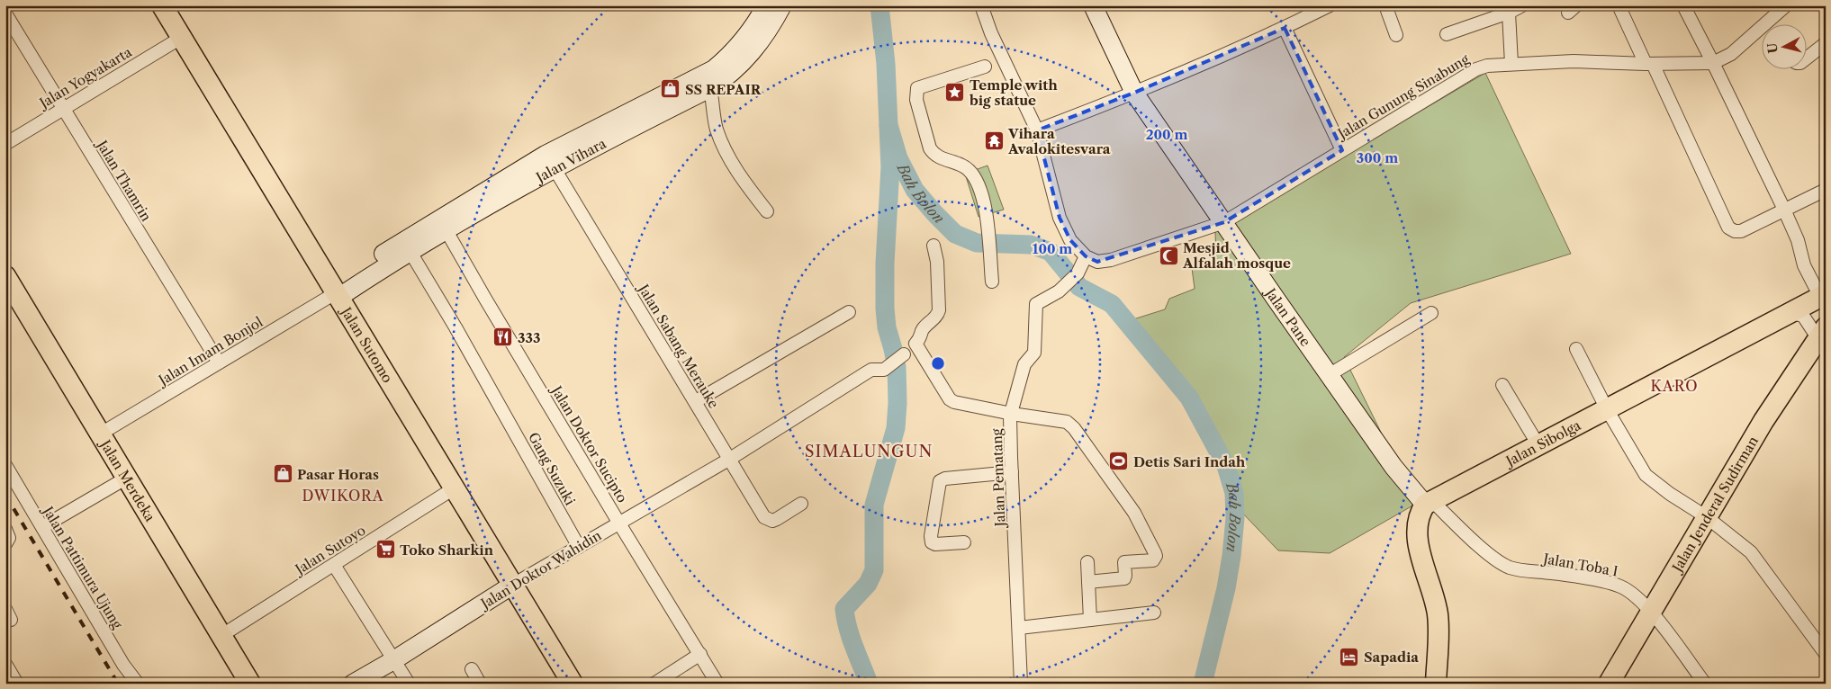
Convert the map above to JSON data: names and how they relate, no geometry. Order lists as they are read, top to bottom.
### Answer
{
  "streets": {
    "main road": [
      "Jalan Sutomo",
      "Jalan Sibolga",
      "Jalan Merdeka",
      "Jalan Jenderal Sudirman"
    ],
    "street": [
      "Jalan Yogyakarta",
      "Jalan Gunung Sinabung",
      "Jalan Vihara",
      "Jalan Thamrin",
      "Jalan Pane",
      "Jalan Sabang Merauke",
      "Jalan Imam Bonjol",
      "Jalan Doktor Sucipto",
      "Gang Suzuki",
      "Jalan Pematang",
      "Jalan Sutoyo",
      "Jalan Toba I",
      "Jalan Pattimura Ujung",
      "Jalan Doktor Wahidin"
    ]
  },
  "crossings": [
    ["Jalan Yogyakarta", "Jalan Thamrin"],
    ["Jalan Yogyakarta", "Jalan Sutomo"],
    ["Jalan Gunung Sinabung", "Jalan Pane"],
    ["Jalan Vihara", "Jalan Sutomo"],
    ["Jalan Vihara", "Jalan Sabang Merauke"],
    ["Jalan Vihara", "Jalan Imam Bonjol"],
    ["Jalan Vihara", "Jalan Doktor Sucipto"],
    ["Jalan Vihara", "Gang Suzuki"],
    ["Jalan Thamrin", "Jalan Imam Bonjol"],
    ["Jalan Pane", "Jalan Sibolga"],
    ["Jalan Pane", "Jalan Toba I"],
    ["Jalan Sutomo", "Jalan Imam Bonjol"],
    ["Jalan Sutomo", "Jalan Sutoyo"],
    ["Jalan Sutomo", "Jalan Doktor Wahidin"],
    ["Jalan Sabang Merauke", "Jalan Doktor Wahidin"],
    ["Jalan Imam Bonjol", "Jalan Merdeka"],
    ["Jalan Sibolga", "Jalan Toba I"],
    ["Jalan Doktor Sucipto", "Jalan Doktor Wahidin"],
    ["Gang Suzuki", "Jalan Doktor Wahidin"],
    ["Jalan Merdeka", "Jalan Sutoyo"],
    ["Jalan Jenderal Sudirman", "Jalan Toba I"]
  ],
  "districts": ["KARO", "SIMALUNGUN", "DWIKORA"],
  "water": ["Bah Bolon"],
  "places": {
    "shop": ["SS REPAIR", "Pasar Horas"],
    "place": ["Temple with big statue"],
    "temple": ["Vihara Avalokitesvara"],
    "mosque": ["Mesjid Alfalah mosque"],
    "restaurant": ["333"],
    "sports": ["Detis Sari Indah"],
    "supermarket": ["Toko Sharkin"],
    "hotel": ["Sapadia"]
  },
  "north": "left",
  "rings": ["200 m", "300 m", "100 m"]
}
